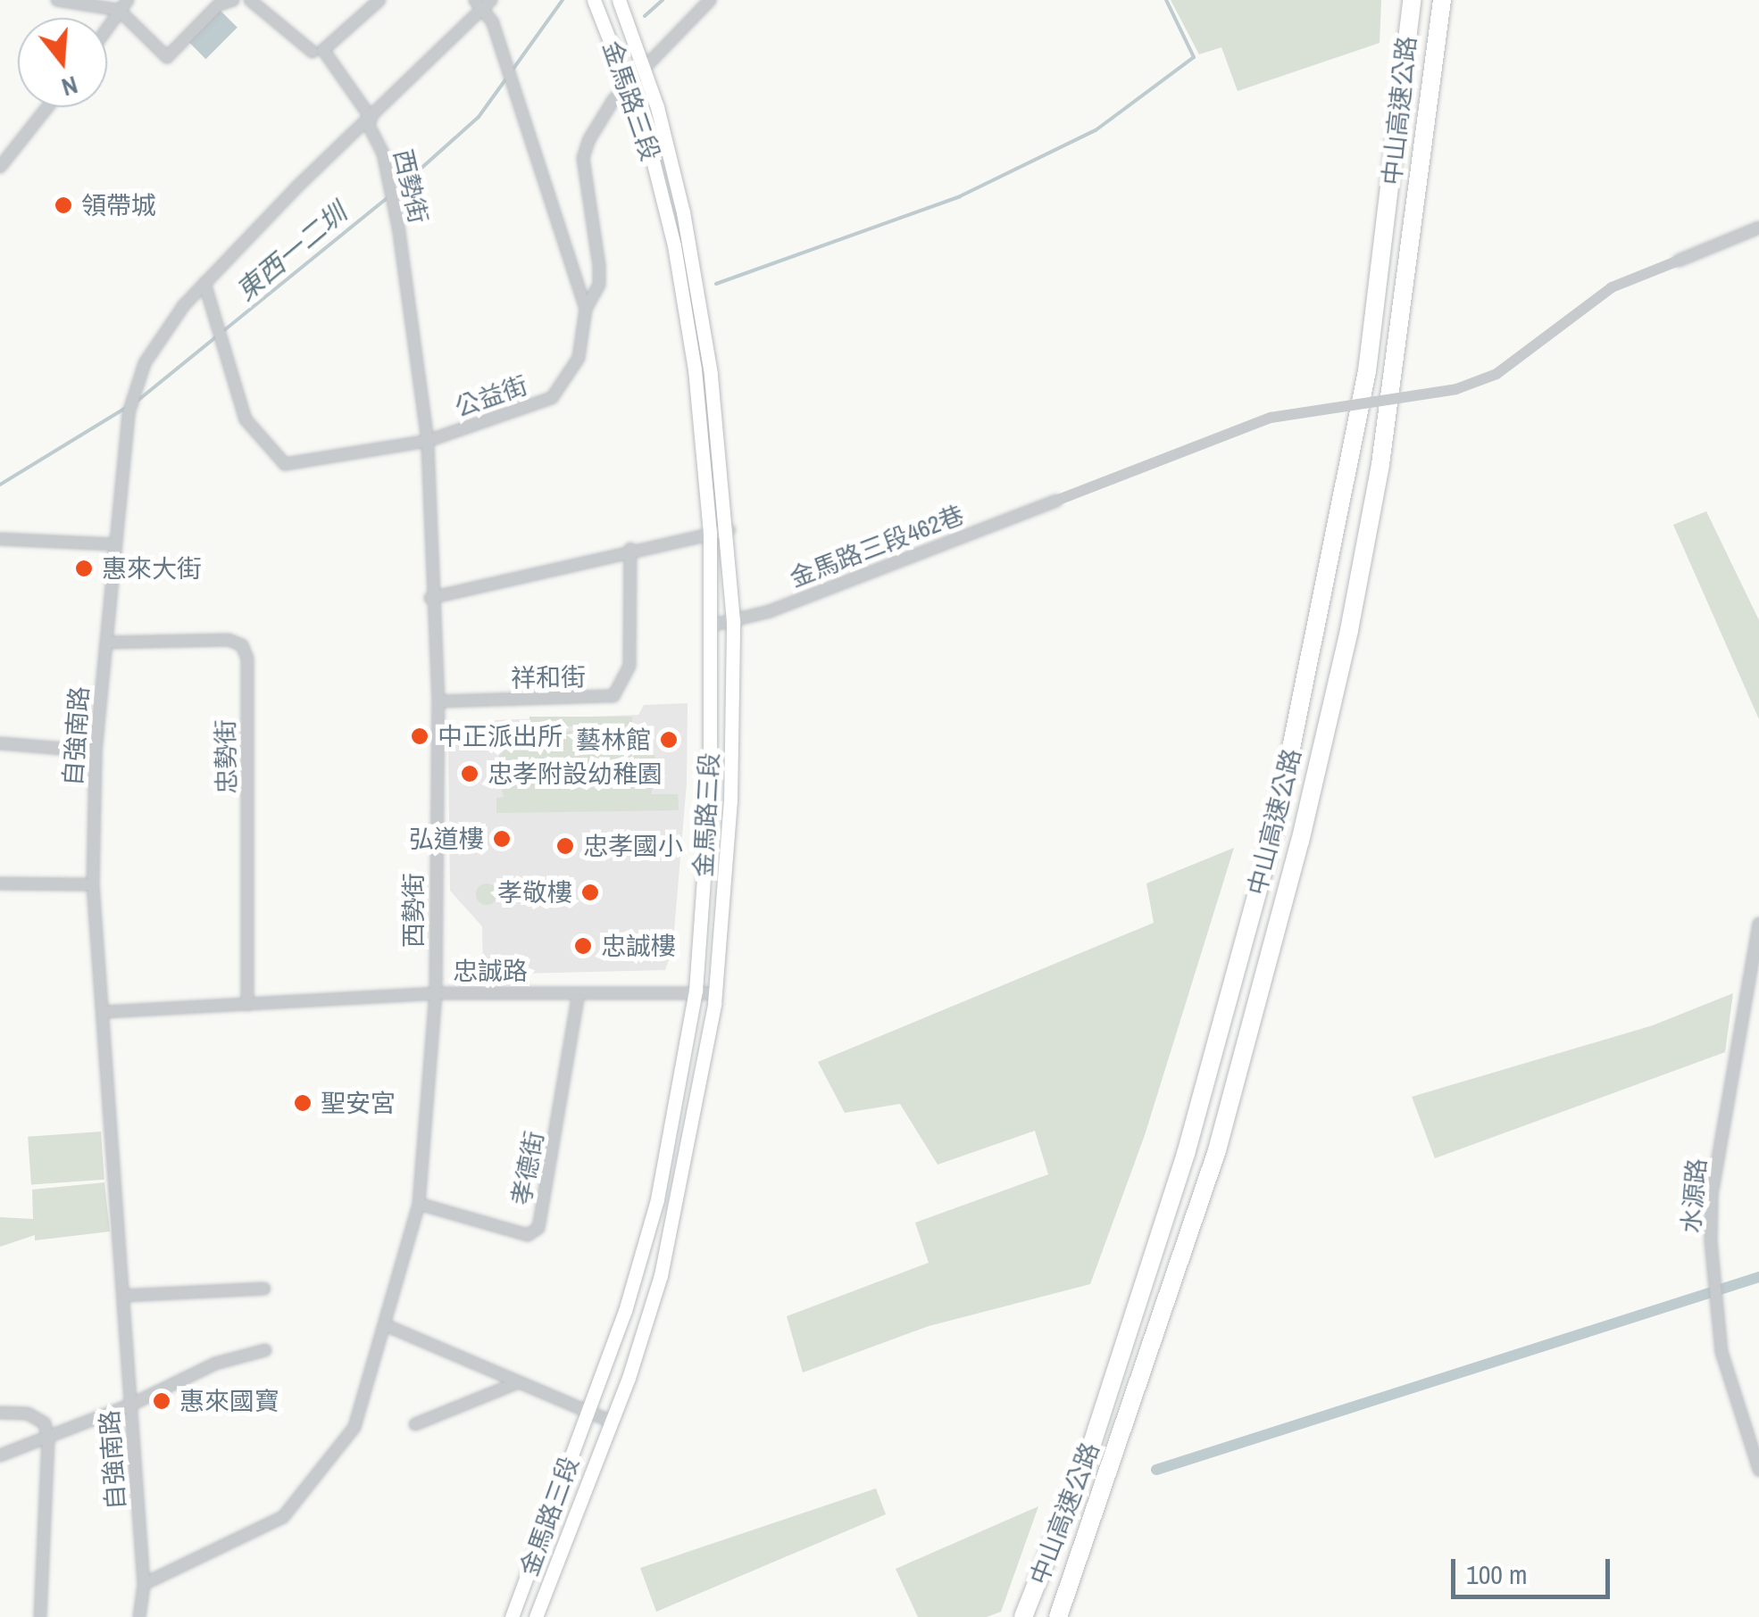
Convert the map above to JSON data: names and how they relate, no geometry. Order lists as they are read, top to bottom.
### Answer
{
  "streets": {
    "highway": ["中山高速公路"],
    "main road": ["金馬路三段"],
    "street": [
      "西勢街",
      "公益街",
      "金馬路三段462巷",
      "祥和街",
      "自強南路",
      "忠勢街",
      "忠誠路",
      "孝德街",
      "水源路"
    ]
  },
  "crossings": [
    ["金馬路三段", "金馬路三段462巷"],
    ["金馬路三段", "忠誠路"],
    ["西勢街", "公益街"],
    ["西勢街", "祥和街"],
    ["西勢街", "自強南路"],
    ["西勢街", "忠誠路"],
    ["西勢街", "孝德街"],
    ["公益街", "自強南路"],
    ["自強南路", "忠勢街"],
    ["自強南路", "忠誠路"],
    ["忠勢街", "忠誠路"],
    ["忠誠路", "孝德街"]
  ],
  "water": ["東西一二圳"],
  "places": [
    "領帶城",
    "惠來大街",
    "中正派出所",
    "藝林館",
    "忠孝附設幼稚園",
    "弘道樓",
    "忠孝國小",
    "孝敬樓",
    "忠誠樓",
    "聖安宮",
    "惠來國寶"
  ],
  "scale_bar": "100 m",
  "north": "bottom"
}
